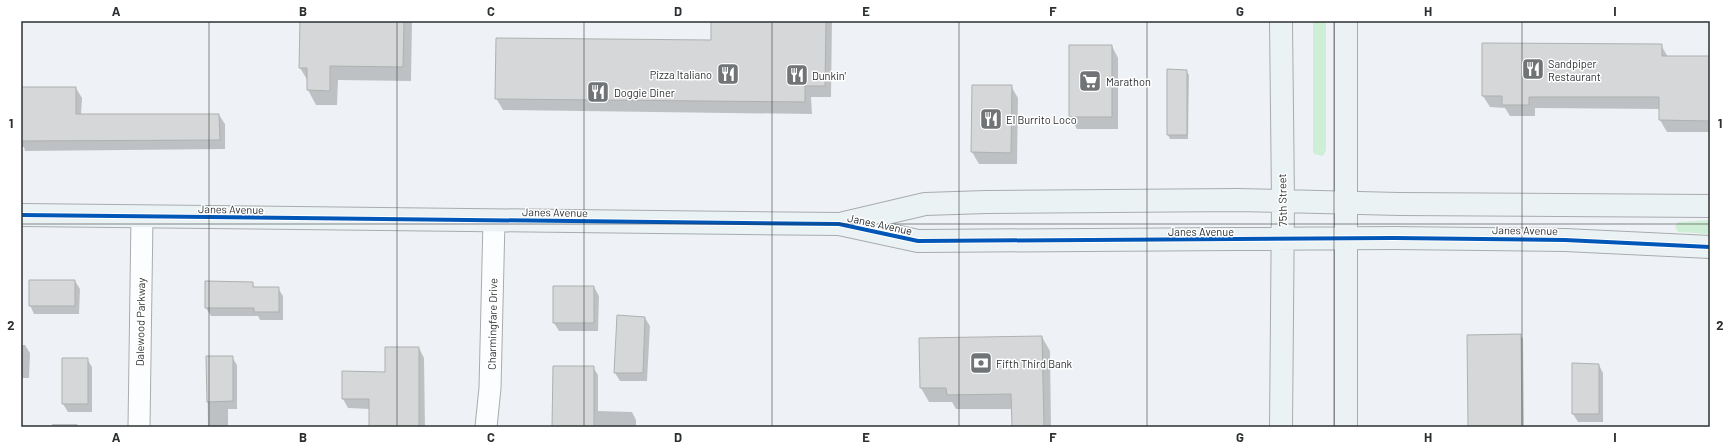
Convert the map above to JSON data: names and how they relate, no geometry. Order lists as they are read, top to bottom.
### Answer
{
  "streets": {
    "street": [
      "75th Street",
      "Janes Avenue",
      "Dalewood Parkway",
      "Charmingfare Drive"
    ]
  },
  "crossings": [
    ["75th Street", "Janes Avenue"],
    ["Janes Avenue", "Dalewood Parkway"],
    ["Janes Avenue", "Charmingfare Drive"]
  ],
  "places": {
    "restaurant": [
      "Sandpiper Restaurant",
      "Pizza Italiano",
      "Dunkin'",
      "Doggie Diner",
      "El Burrito Loco"
    ],
    "supermarket": ["Marathon"],
    "bank": ["Fifth Third Bank"]
  },
  "grid": {
    "columns": [
      "A",
      "B",
      "C",
      "D",
      "E",
      "F",
      "G",
      "H",
      "I"
    ],
    "rows": ["1", "2"]
  }
}
